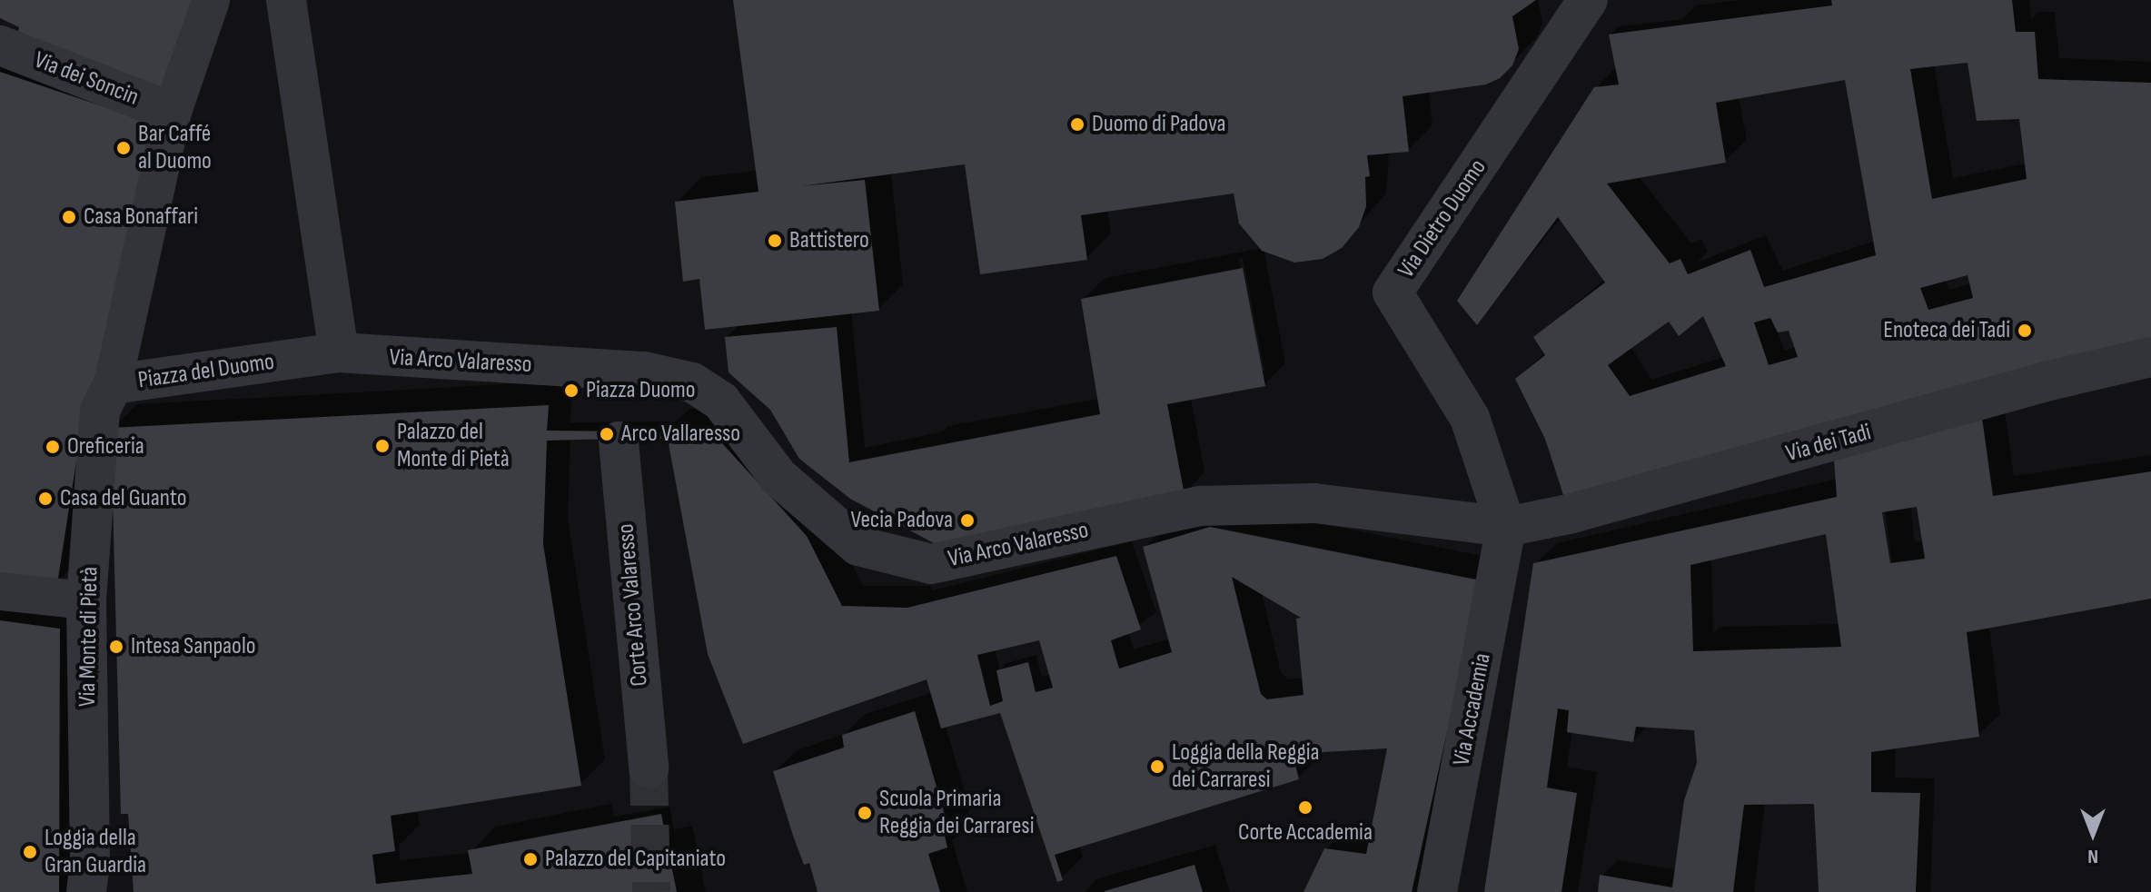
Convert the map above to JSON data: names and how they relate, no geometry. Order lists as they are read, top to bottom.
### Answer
{
  "streets": {
    "street": [
      "Via dei Soncin",
      "Via Dietro Duomo",
      "Via Arco Valaresso",
      "Piazza del Duomo",
      "Via dei Tadi",
      "Corte Arco Valaresso",
      "Via Monte di Pietà",
      "Via Accademia"
    ]
  },
  "crossings": [
    ["Via dei Soncin", "Piazza del Duomo"],
    ["Via Dietro Duomo", "Via Arco Valaresso"],
    ["Via Dietro Duomo", "Via dei Tadi"],
    ["Via Dietro Duomo", "Via Accademia"],
    ["Via Arco Valaresso", "Piazza del Duomo"],
    ["Via Arco Valaresso", "Via dei Tadi"],
    ["Via Arco Valaresso", "Via Accademia"],
    ["Piazza del Duomo", "Via Monte di Pietà"],
    ["Via dei Tadi", "Via Accademia"]
  ],
  "places": [
    "Duomo di Padova",
    "Bar Caffé al Duomo",
    "Casa Bonaffari",
    "Battistero",
    "Enoteca dei Tadi",
    "Piazza Duomo",
    "Arco Vallaresso",
    "Palazzo del Monte di Pietà",
    "Oreficeria",
    "Casa del Guanto",
    "Vecia Padova",
    "Intesa Sanpaolo",
    "Loggia della Reggia dei Carraresi",
    "Corte Accademia",
    "Scuola Primaria Reggia dei Carraresi",
    "Loggia della Gran Guardia",
    "Palazzo del Capitaniato"
  ],
  "north": "bottom"
}
